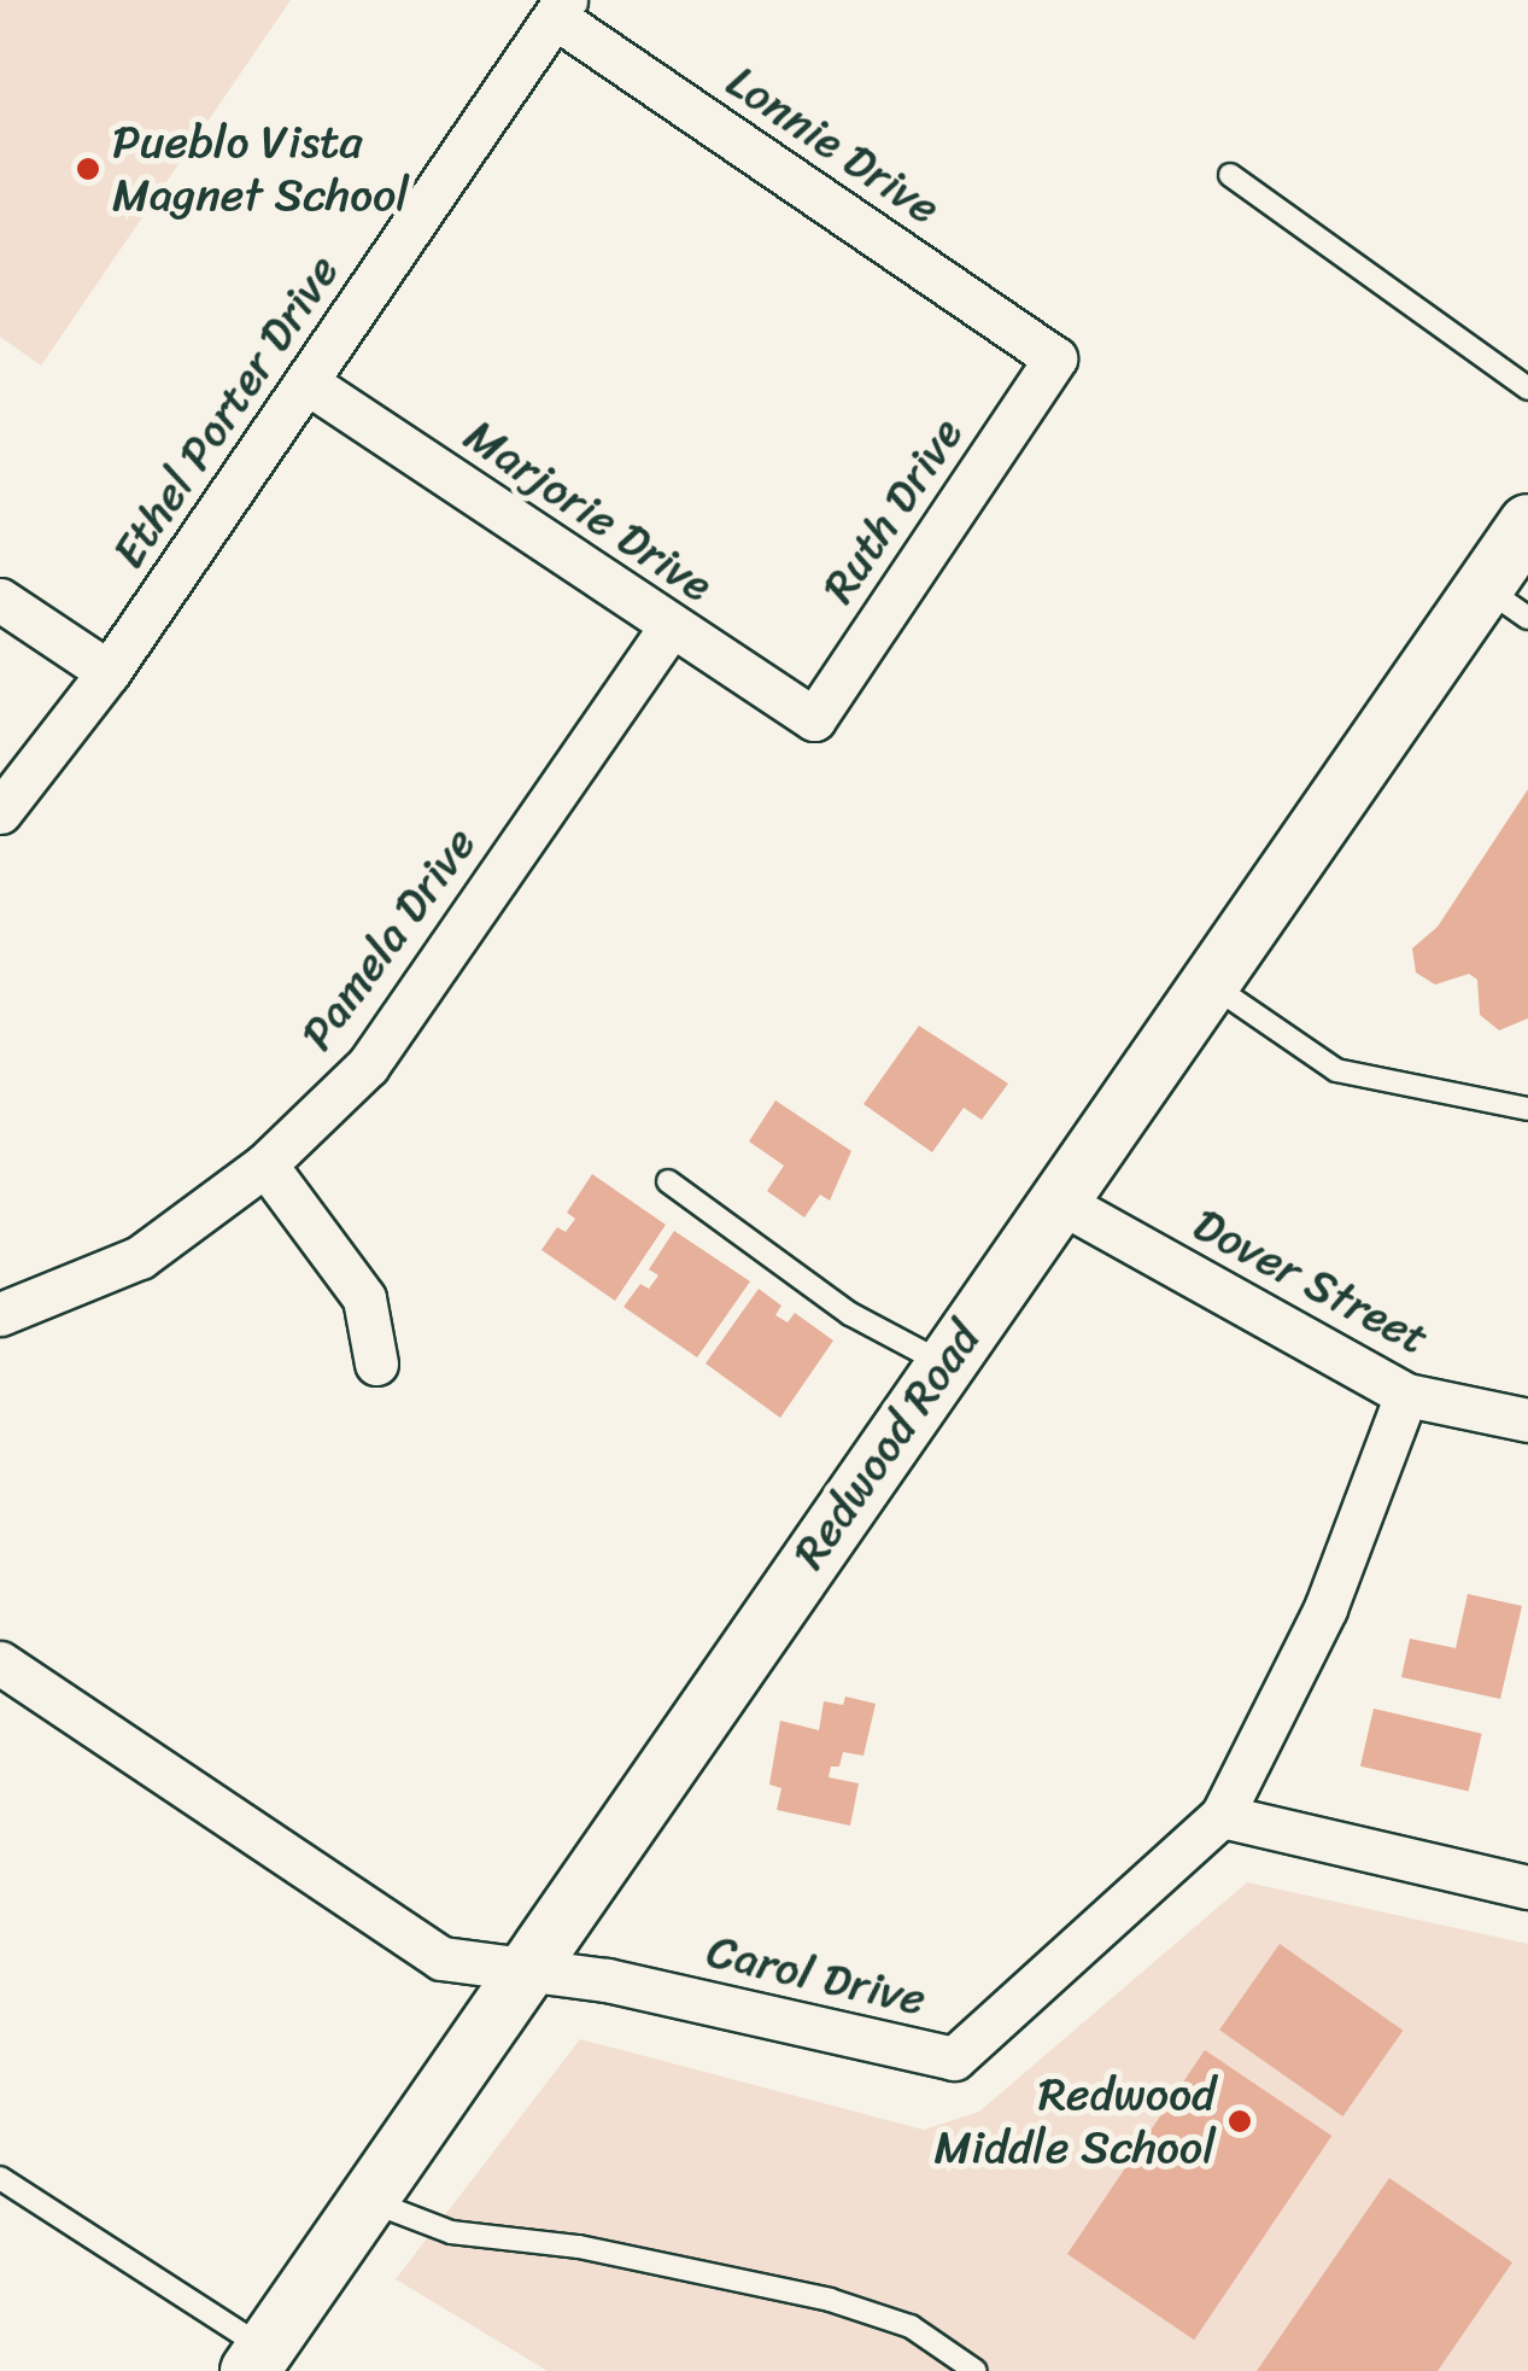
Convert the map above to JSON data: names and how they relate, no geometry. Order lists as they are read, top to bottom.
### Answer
{
  "streets": {
    "main road": ["Redwood Road"],
    "street": [
      "Lonnie Drive",
      "Ethel Porter Drive",
      "Marjorie Drive",
      "Ruth Drive",
      "Pamela Drive",
      "Dover Street",
      "Carol Drive"
    ]
  },
  "crossings": [
    ["Lonnie Drive", "Ethel Porter Drive"],
    ["Lonnie Drive", "Ruth Drive"],
    ["Ethel Porter Drive", "Marjorie Drive"],
    ["Marjorie Drive", "Ruth Drive"],
    ["Marjorie Drive", "Pamela Drive"],
    ["Dover Street", "Redwood Road"],
    ["Dover Street", "Carol Drive"],
    ["Redwood Road", "Carol Drive"]
  ],
  "places": ["Pueblo Vista Magnet School", "Redwood Middle School"]
}
